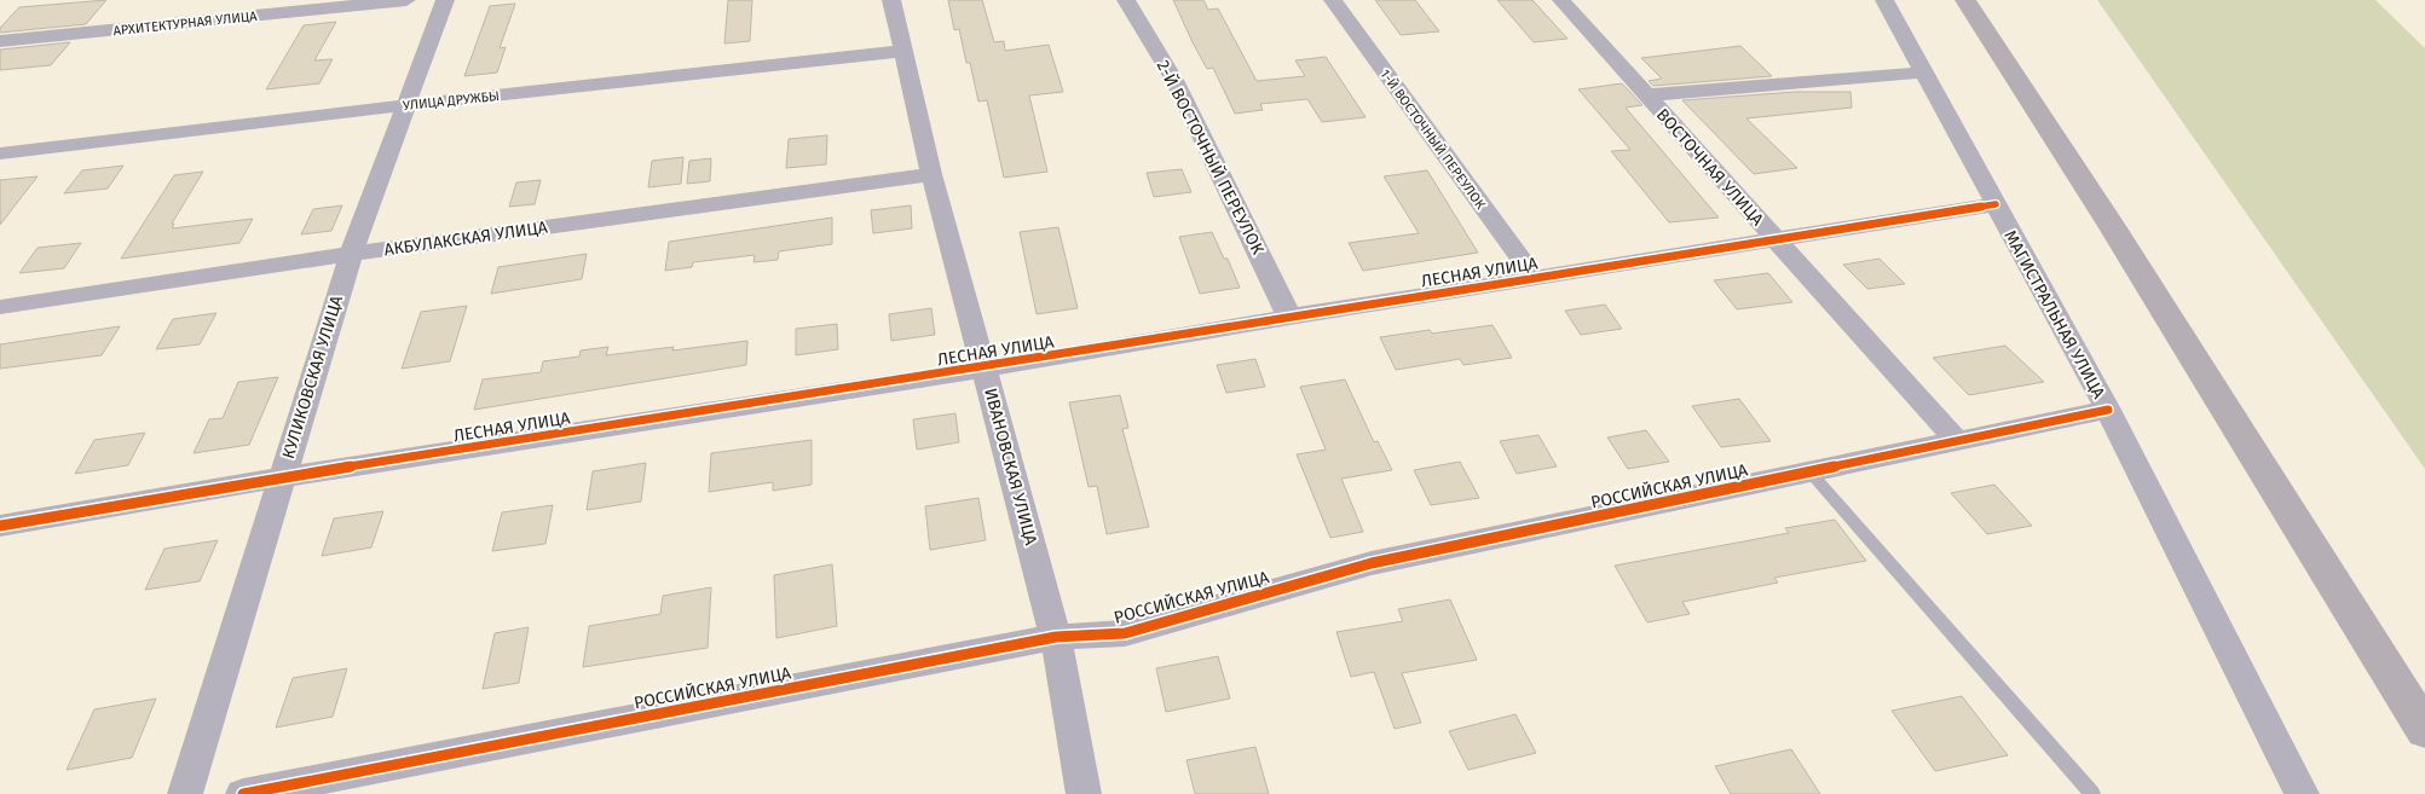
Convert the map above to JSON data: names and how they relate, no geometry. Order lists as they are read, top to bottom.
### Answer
{
  "streets": {
    "street": [
      "АРХИТЕКТУРНАЯ УЛИЦА",
      "УЛИЦА ДРУЖБЫ",
      "1-Й ВОСТОЧНЫЙ ПЕРЕУЛОК",
      "2-Й ВОСТОЧНЫЙ ПЕРЕУЛОК",
      "ВОСТОЧНАЯ УЛИЦА",
      "АКБУЛАКСКАЯ УЛИЦА",
      "ЛЕСНАЯ УЛИЦА",
      "МАГИСТРАЛЬНАЯ УЛИЦА",
      "КУЛИКОВСКАЯ УЛИЦА",
      "ИВАНОВСКАЯ УЛИЦА",
      "РОССИЙСКАЯ УЛИЦА"
    ]
  },
  "crossings": [
    ["УЛИЦА ДРУЖБЫ", "КУЛИКОВСКАЯ УЛИЦА"],
    ["УЛИЦА ДРУЖБЫ", "ИВАНОВСКАЯ УЛИЦА"],
    ["1-Й ВОСТОЧНЫЙ ПЕРЕУЛОК", "ЛЕСНАЯ УЛИЦА"],
    ["2-Й ВОСТОЧНЫЙ ПЕРЕУЛОК", "ЛЕСНАЯ УЛИЦА"],
    ["ВОСТОЧНАЯ УЛИЦА", "ЛЕСНАЯ УЛИЦА"],
    ["ВОСТОЧНАЯ УЛИЦА", "РОССИЙСКАЯ УЛИЦА"],
    ["АКБУЛАКСКАЯ УЛИЦА", "КУЛИКОВСКАЯ УЛИЦА"],
    ["АКБУЛАКСКАЯ УЛИЦА", "ИВАНОВСКАЯ УЛИЦА"],
    ["ЛЕСНАЯ УЛИЦА", "МАГИСТРАЛЬНАЯ УЛИЦА"],
    ["ЛЕСНАЯ УЛИЦА", "КУЛИКОВСКАЯ УЛИЦА"],
    ["ЛЕСНАЯ УЛИЦА", "ИВАНОВСКАЯ УЛИЦА"],
    ["МАГИСТРАЛЬНАЯ УЛИЦА", "РОССИЙСКАЯ УЛИЦА"],
    ["ИВАНОВСКАЯ УЛИЦА", "РОССИЙСКАЯ УЛИЦА"]
  ]
}
